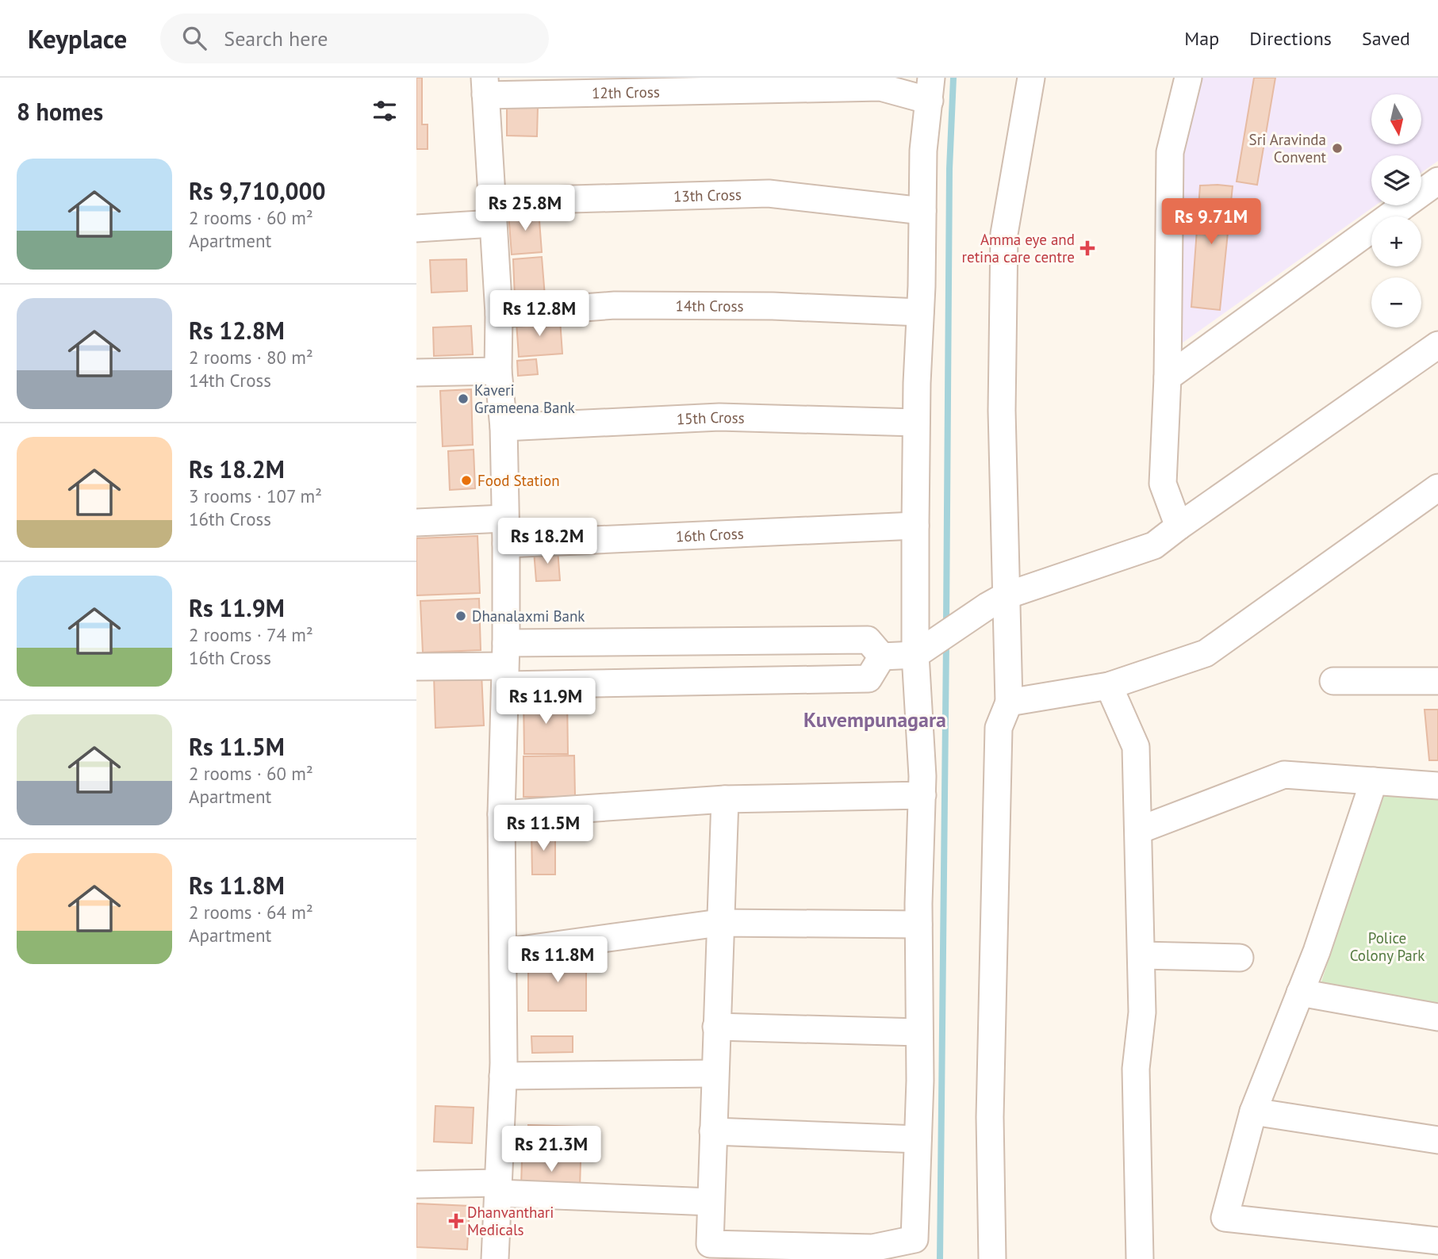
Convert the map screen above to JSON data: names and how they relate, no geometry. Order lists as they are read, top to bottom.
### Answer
{
  "streets": {
    "street": [
      "12th Cross",
      "13th Cross",
      "14th Cross",
      "15th Cross",
      "16th Cross"
    ]
  },
  "districts": ["Kuvempunagara"],
  "parks": ["Police Colony Park"],
  "places": {
    "other": [
      "Sri Aravinda Convent",
      "Kaveri Grameena Bank",
      "Food Station",
      "Dhanalaxmi Bank"
    ],
    "health": ["Amma eye and retina care centre", "Dhanvanthari Medicals"]
  },
  "north": "bottom",
  "page": {
    "header": "Keyplace",
    "search": "Search here",
    "nav": ["Map", "Directions", "Saved"],
    "heading": "8 homes",
    "map_buttons": ["+", "−"],
    "list": [
      {
        "name": "Rs 9,710,000",
        "note": "2 rooms · 60 m² · Apartment"
      },
      {
        "name": "Rs 12.8M",
        "note": "2 rooms · 80 m² · 14th Cross"
      },
      {
        "name": "Rs 18.2M",
        "note": "3 rooms · 107 m² · 16th Cross"
      },
      {
        "name": "Rs 11.9M",
        "note": "2 rooms · 74 m² · 16th Cross"
      },
      {
        "name": "Rs 11.5M",
        "note": "2 rooms · 60 m² · Apartment"
      },
      {
        "name": "Rs 11.8M",
        "note": "2 rooms · 64 m² · Apartment"
      }
    ],
    "price": [
      "Rs 25.8M",
      "Rs 9.71M",
      "Rs 12.8M",
      "Rs 18.2M",
      "Rs 11.9M",
      "Rs 11.5M",
      "Rs 11.8M",
      "Rs 21.3M"
    ]
  }
}
